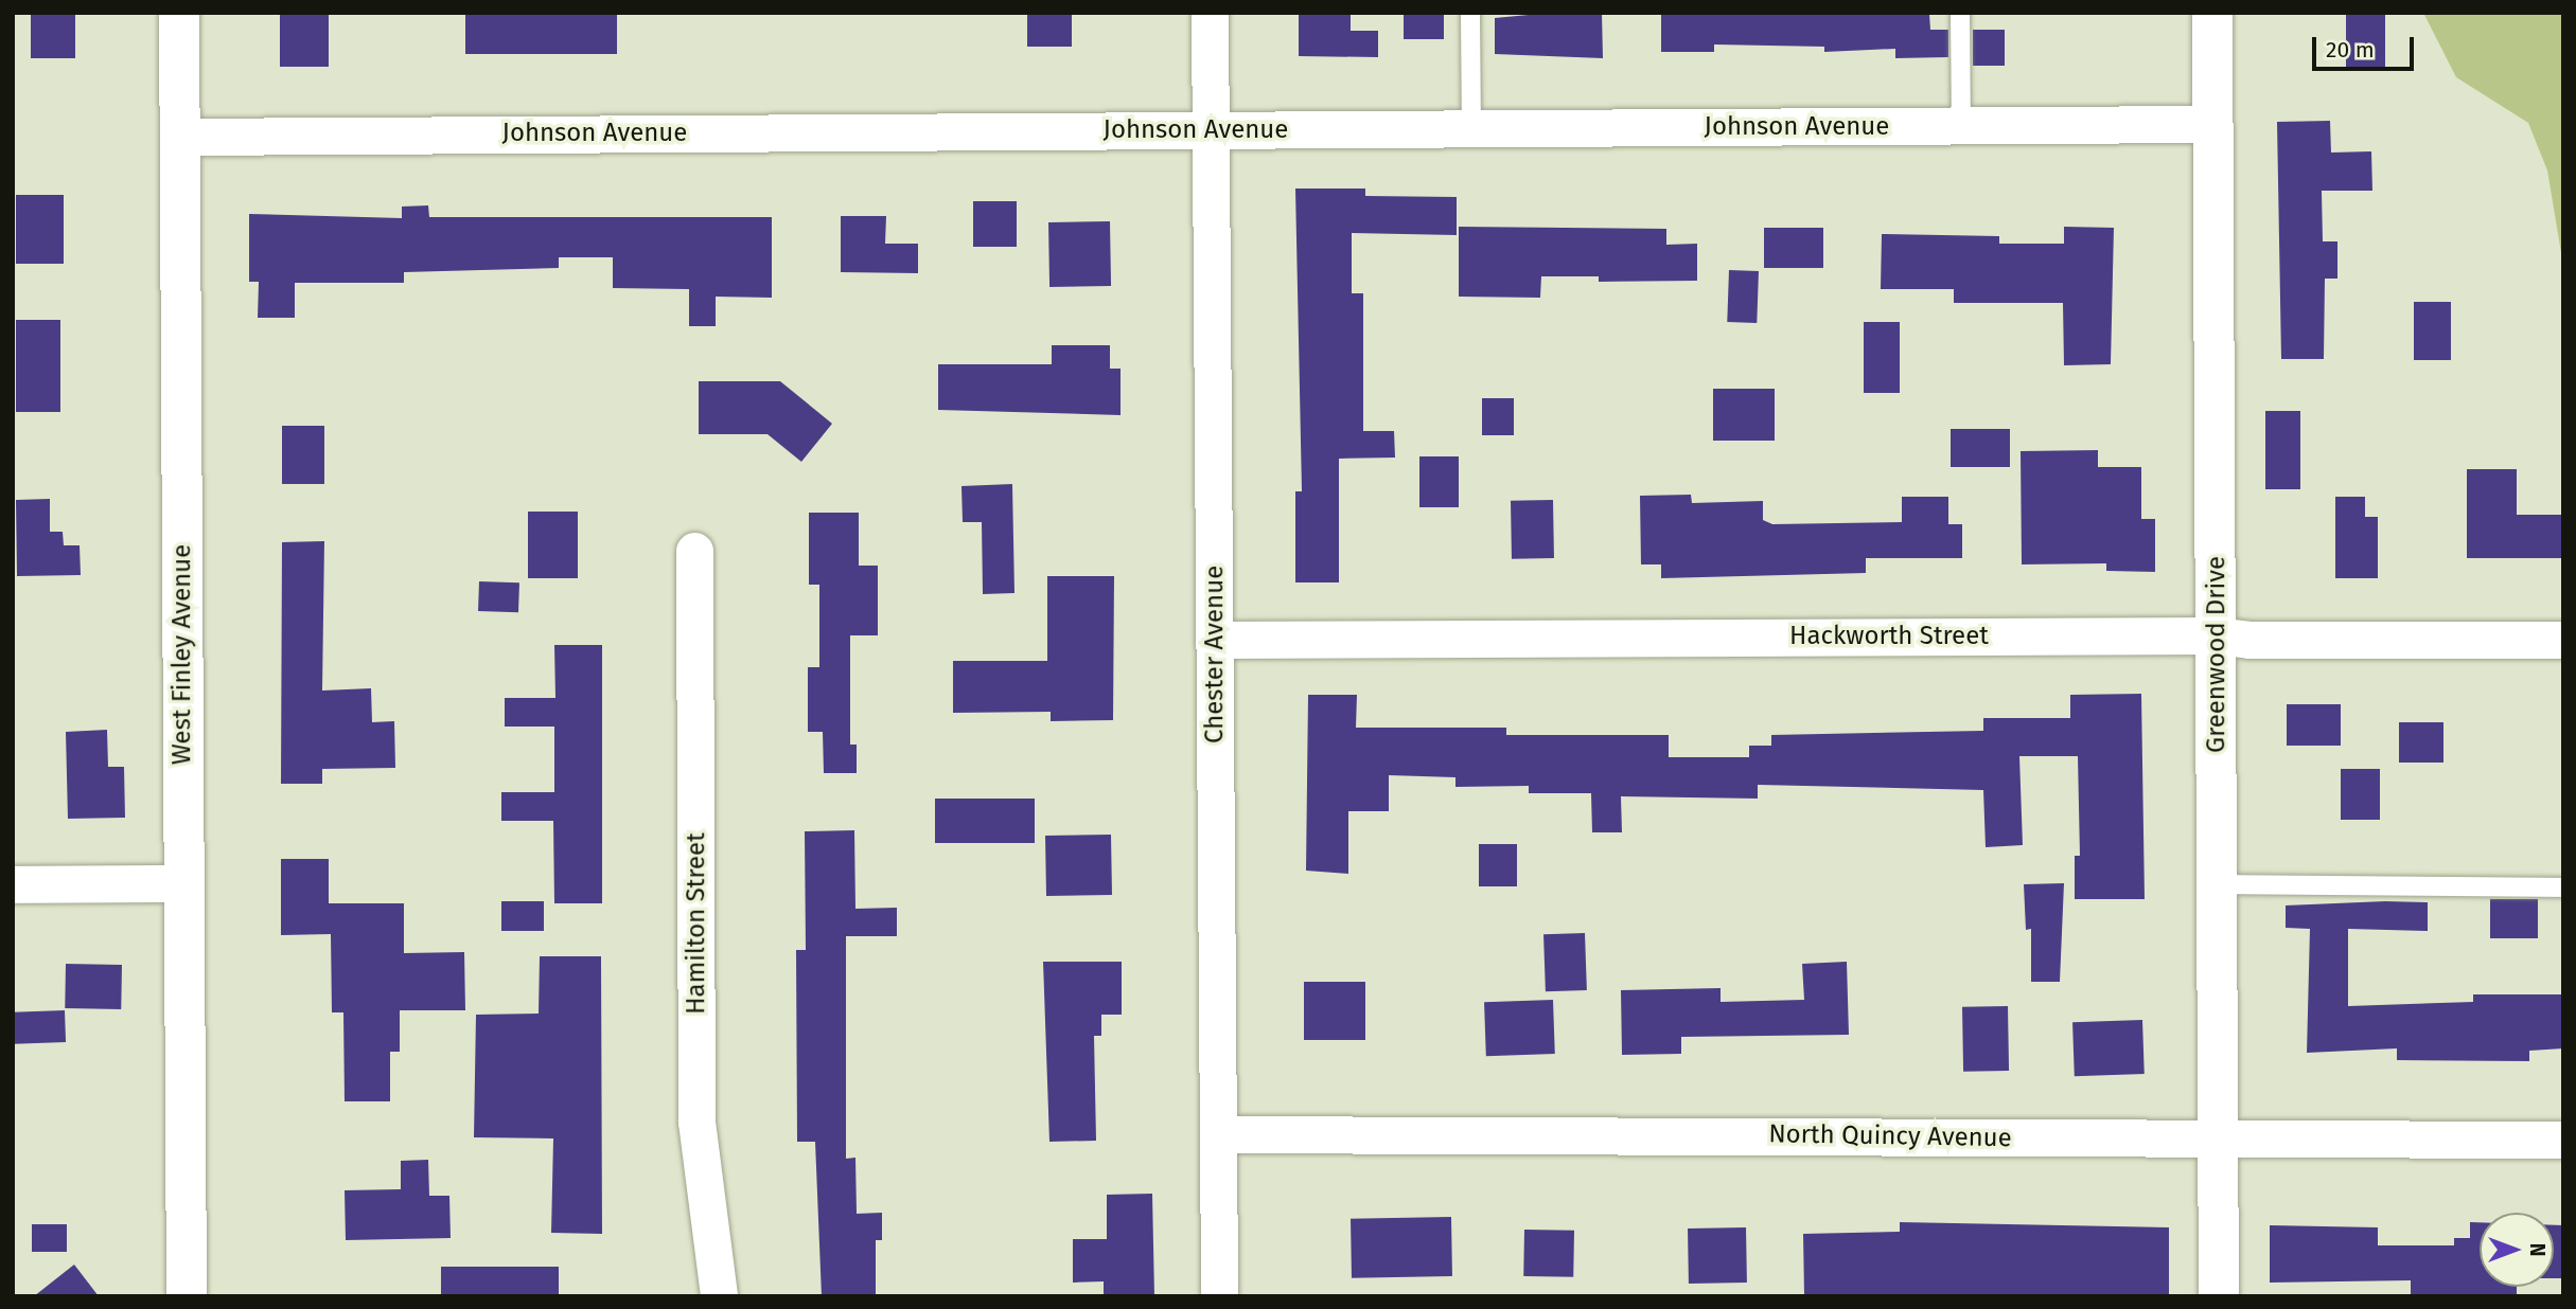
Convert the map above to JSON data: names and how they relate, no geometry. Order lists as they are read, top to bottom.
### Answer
{
  "streets": {
    "street": [
      "Johnson Avenue",
      "Hackworth Street",
      "West Finley Avenue",
      "Chester Avenue",
      "Greenwood Drive",
      "Hamilton Street",
      "North Quincy Avenue"
    ]
  },
  "crossings": [
    ["Johnson Avenue", "West Finley Avenue"],
    ["Johnson Avenue", "Chester Avenue"],
    ["Johnson Avenue", "Greenwood Drive"],
    ["Hackworth Street", "Chester Avenue"],
    ["Hackworth Street", "Greenwood Drive"],
    ["Chester Avenue", "North Quincy Avenue"],
    ["Greenwood Drive", "North Quincy Avenue"]
  ],
  "scale_bar": "20 m",
  "north": "right"
}
